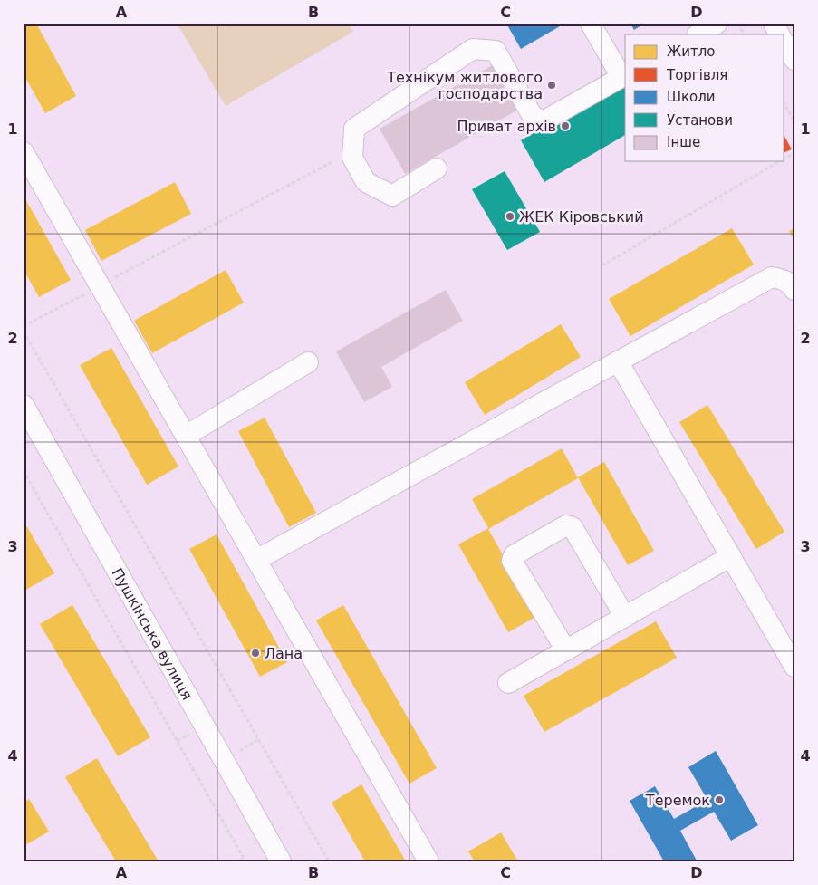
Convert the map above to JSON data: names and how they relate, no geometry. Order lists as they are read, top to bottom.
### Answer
{
  "streets": {
    "street": ["Пушкінська вулиця"]
  },
  "places": [
    "Технікум житлового господарства",
    "Приват архів",
    "ЖЕК Кіровський",
    "Лана",
    "Теремок"
  ],
  "legend": [
    "Житло",
    "Торгівля",
    "Школи",
    "Установи",
    "Інше"
  ],
  "grid": {
    "columns": [
      "A",
      "B",
      "C",
      "D"
    ],
    "rows": [
      "1",
      "2",
      "3",
      "4"
    ]
  }
}
